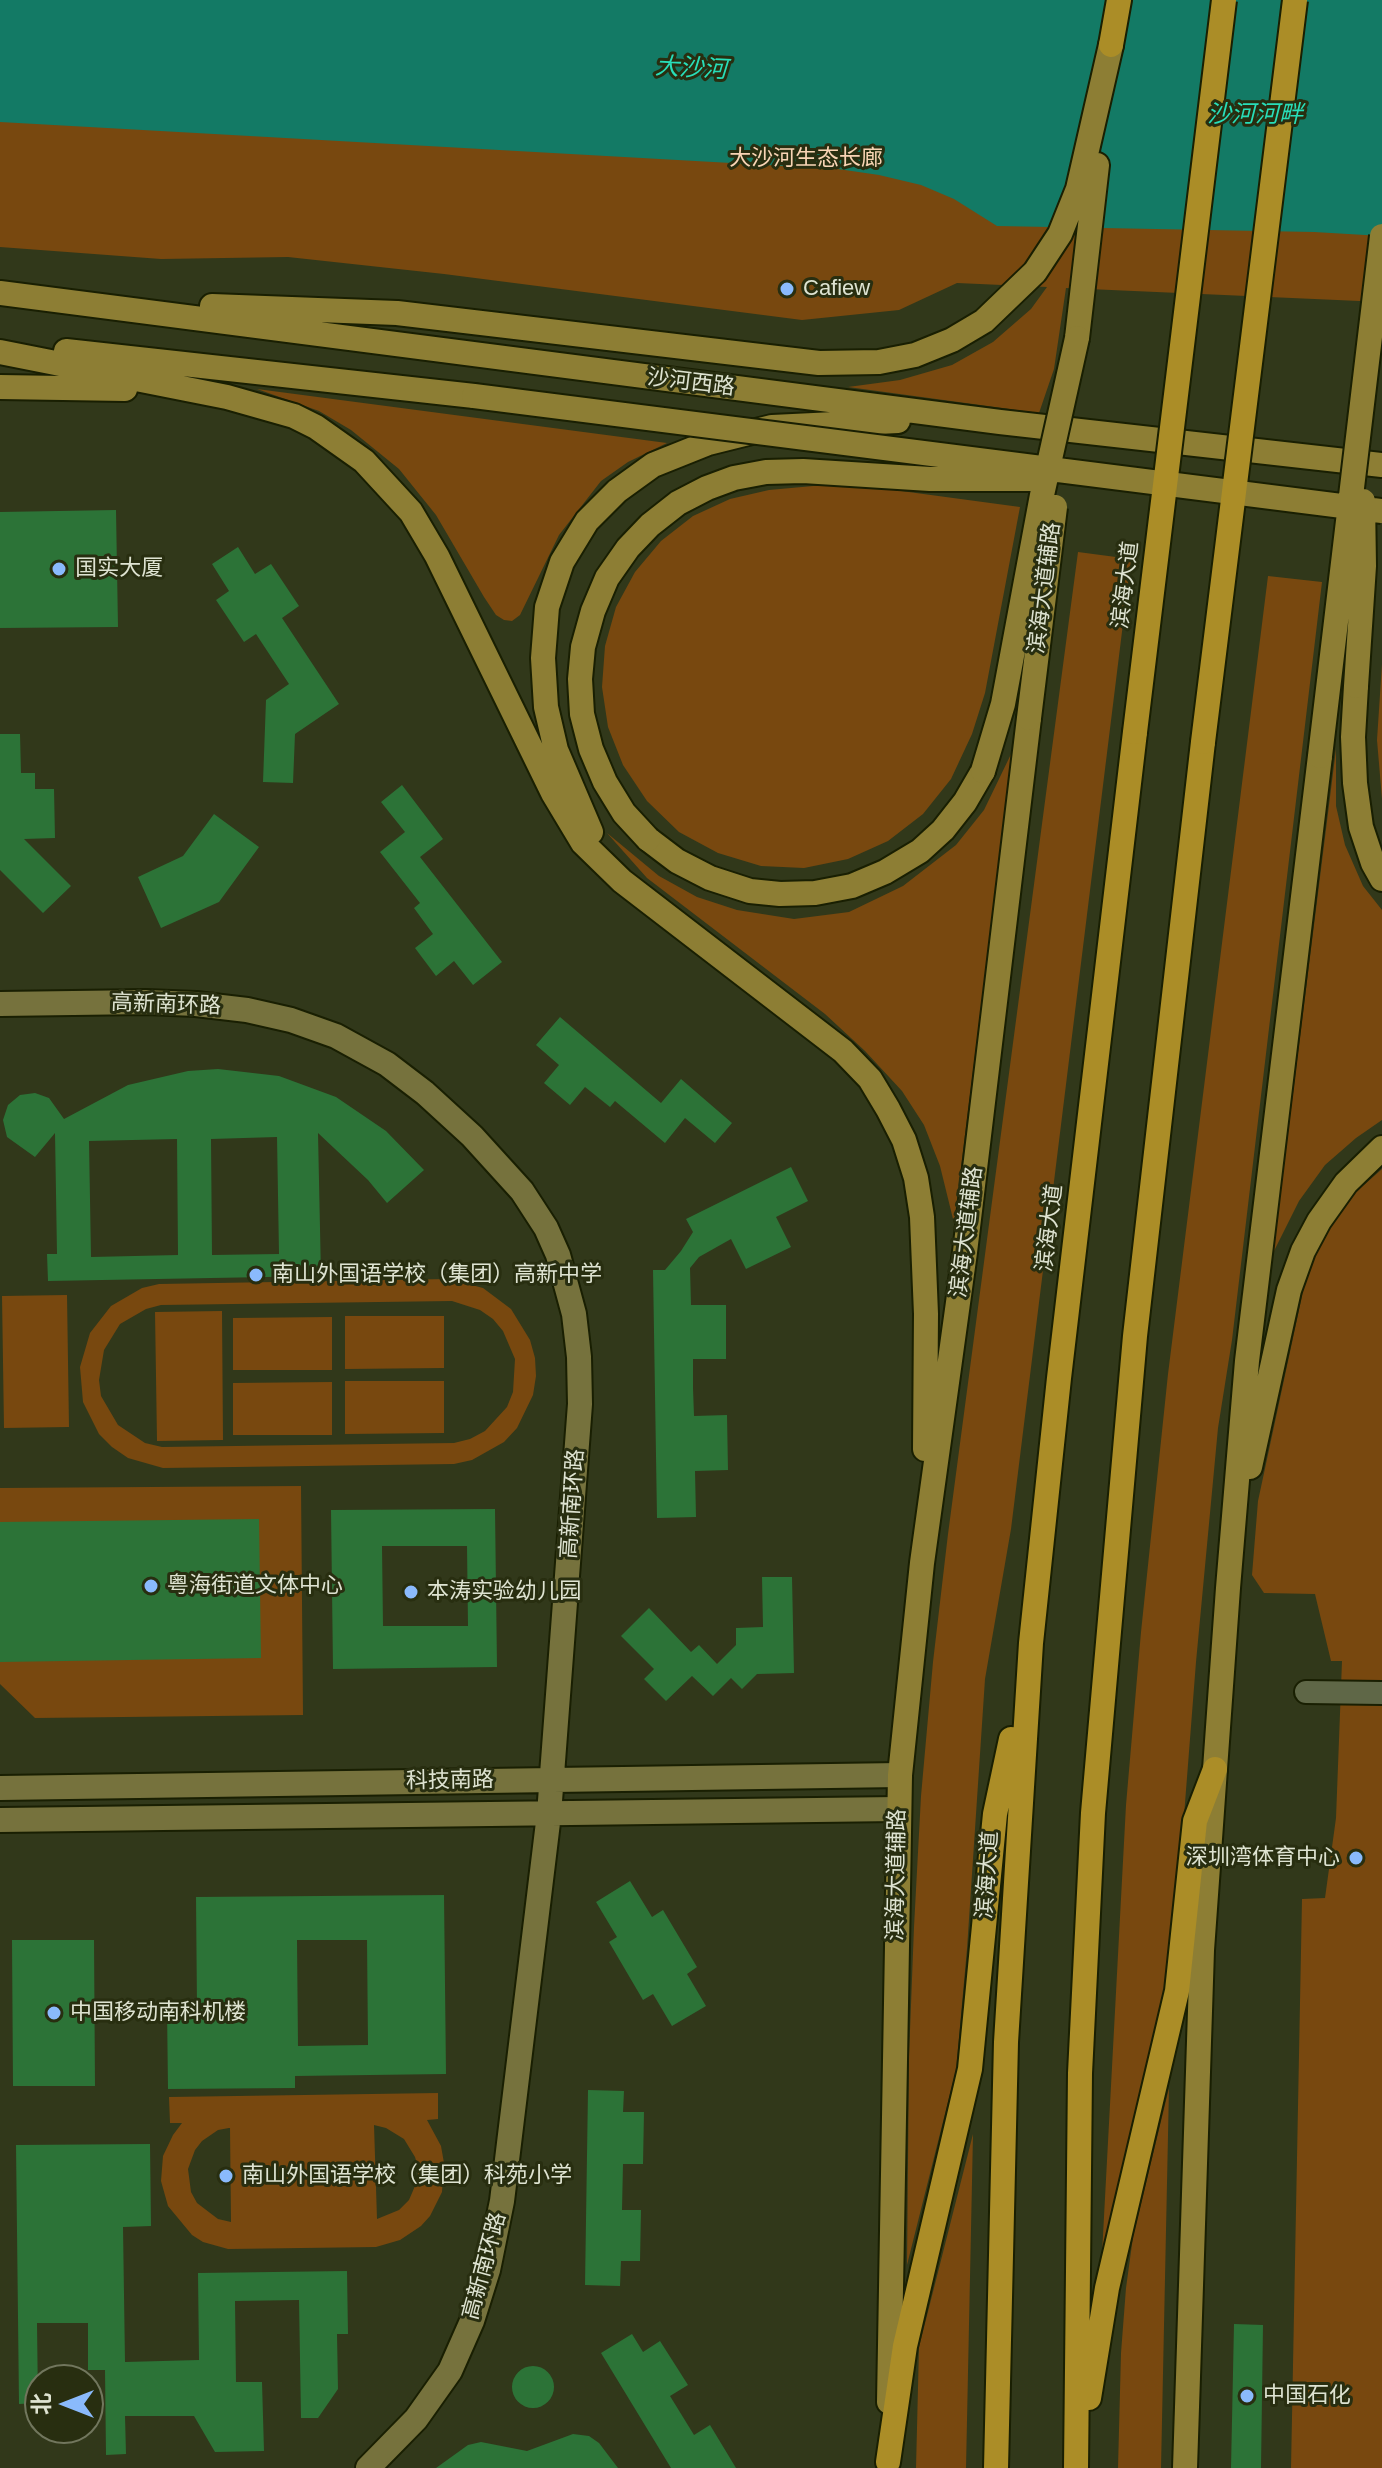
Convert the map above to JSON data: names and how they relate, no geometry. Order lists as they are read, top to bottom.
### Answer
{
  "streets": {
    "highway": ["滨海大道"],
    "main road": ["沙河西路", "滨海大道辅路"],
    "street": ["高新南环路", "科技南路"]
  },
  "crossings": [
    ["滨海大道辅路", "科技南路"],
    ["高新南环路", "科技南路"]
  ],
  "water": ["大沙河", "沙河河畔"],
  "parks": ["大沙河生态长廊"],
  "places": [
    "Cafiew",
    "国实大厦",
    "南山外国语学校（集团）高新中学",
    "粤海街道文体中心",
    "本涛实验幼儿园",
    "深圳湾体育中心",
    "中国移动南科机楼",
    "南山外国语学校（集团）科苑小学",
    "中国石化"
  ],
  "north": "left"
}
